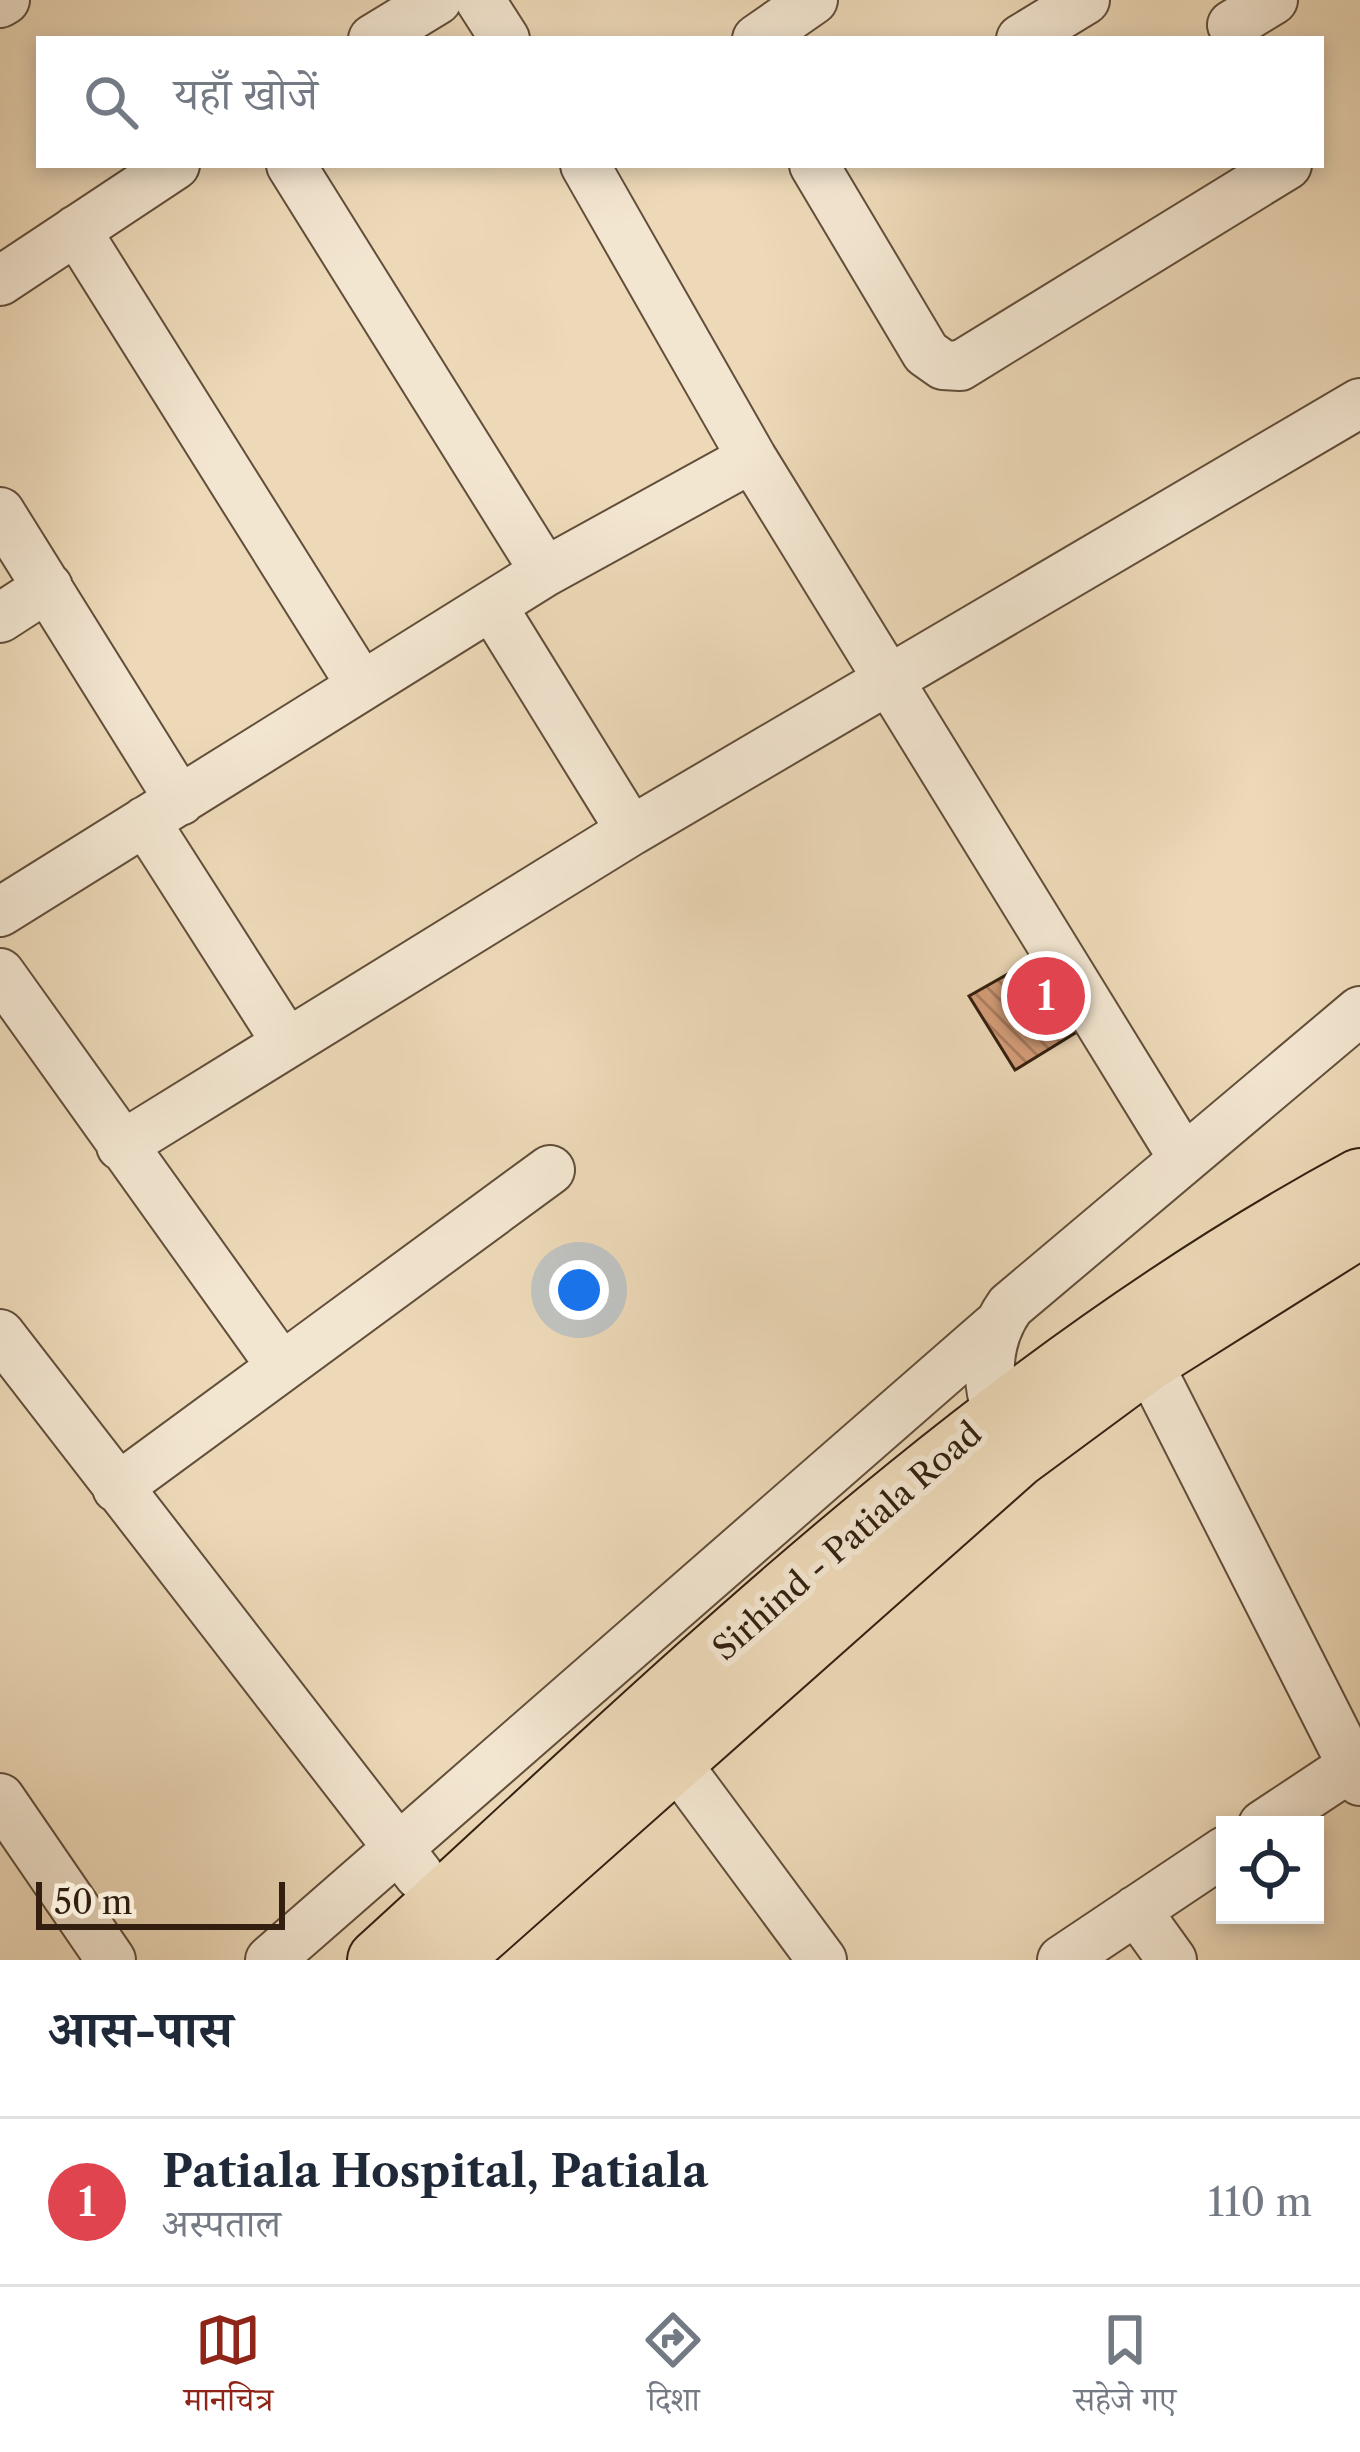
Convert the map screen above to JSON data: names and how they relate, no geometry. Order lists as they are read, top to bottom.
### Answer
{
  "streets": {
    "main road": ["Sirhind - Patiala Road"]
  },
  "scale_bar": "50 m",
  "page": {
    "search": "यहाँ खोजें",
    "pins": "1",
    "scale": "50 m",
    "heading": "आस-पास",
    "list": [
      {
        "mark": "1",
        "name": "Patiala Hospital, Patiala",
        "note": "अस्पताल",
        "value": "110 m"
      }
    ],
    "nav": ["मानचित्र", "दिशा", "सहेजे गए"]
  }
}
